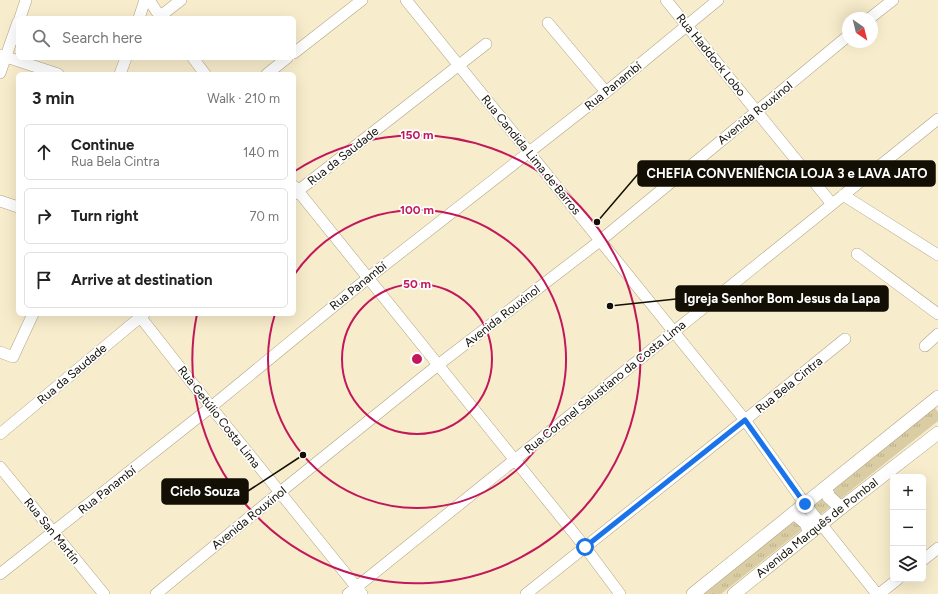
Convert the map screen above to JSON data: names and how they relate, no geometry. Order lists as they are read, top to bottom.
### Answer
{
  "streets": {
    "main road": ["Avenida Marquês de Pombal"],
    "street": [
      "Rua Haddock Lobo",
      "Rua Panambí",
      "Avenida Rouxinol",
      "Rua Candida Lima de Barros",
      "Rua da Saudade",
      "Rua Bela Cintra",
      "Rua Coronel Salustiano da Costa Lima",
      "Rua Getúlio Costa Lima",
      "Rua San Martín"
    ]
  },
  "crossings": [
    ["Rua Haddock Lobo", "Rua Panambí"],
    ["Rua Haddock Lobo", "Avenida Rouxinol"],
    ["Rua Haddock Lobo", "Rua Coronel Salustiano da Costa Lima"],
    ["Rua Panambí", "Rua Candida Lima de Barros"],
    ["Rua Panambí", "Rua Getúlio Costa Lima"],
    ["Rua Panambí", "Rua San Martín"],
    ["Avenida Rouxinol", "Rua Candida Lima de Barros"],
    ["Avenida Rouxinol", "Rua Getúlio Costa Lima"],
    ["Rua Candida Lima de Barros", "Rua da Saudade"],
    ["Rua Candida Lima de Barros", "Rua Bela Cintra"],
    ["Rua Candida Lima de Barros", "Rua Coronel Salustiano da Costa Lima"],
    ["Rua Candida Lima de Barros", "Avenida Marquês de Pombal"],
    ["Rua Coronel Salustiano da Costa Lima", "Rua Getúlio Costa Lima"]
  ],
  "places": ["CHEFIA CONVENIÊNCIA LOJA 3 e LAVA JATO", "Igreja Senhor Bom Jesus da Lapa", "Ciclo Souza"],
  "north": "bottom right",
  "page": {
    "search": "Search here",
    "heading": ["3 min", "Walk · 210 m"],
    "list": [
      ["Continue", "Rua Bela Cintra", "140 m"],
      ["Turn right", "70 m"],
      "Arrive at destination"
    ],
    "map_buttons": ["+", "−"]
  },
  "rings": ["150 m", "100 m", "50 m"]
}
